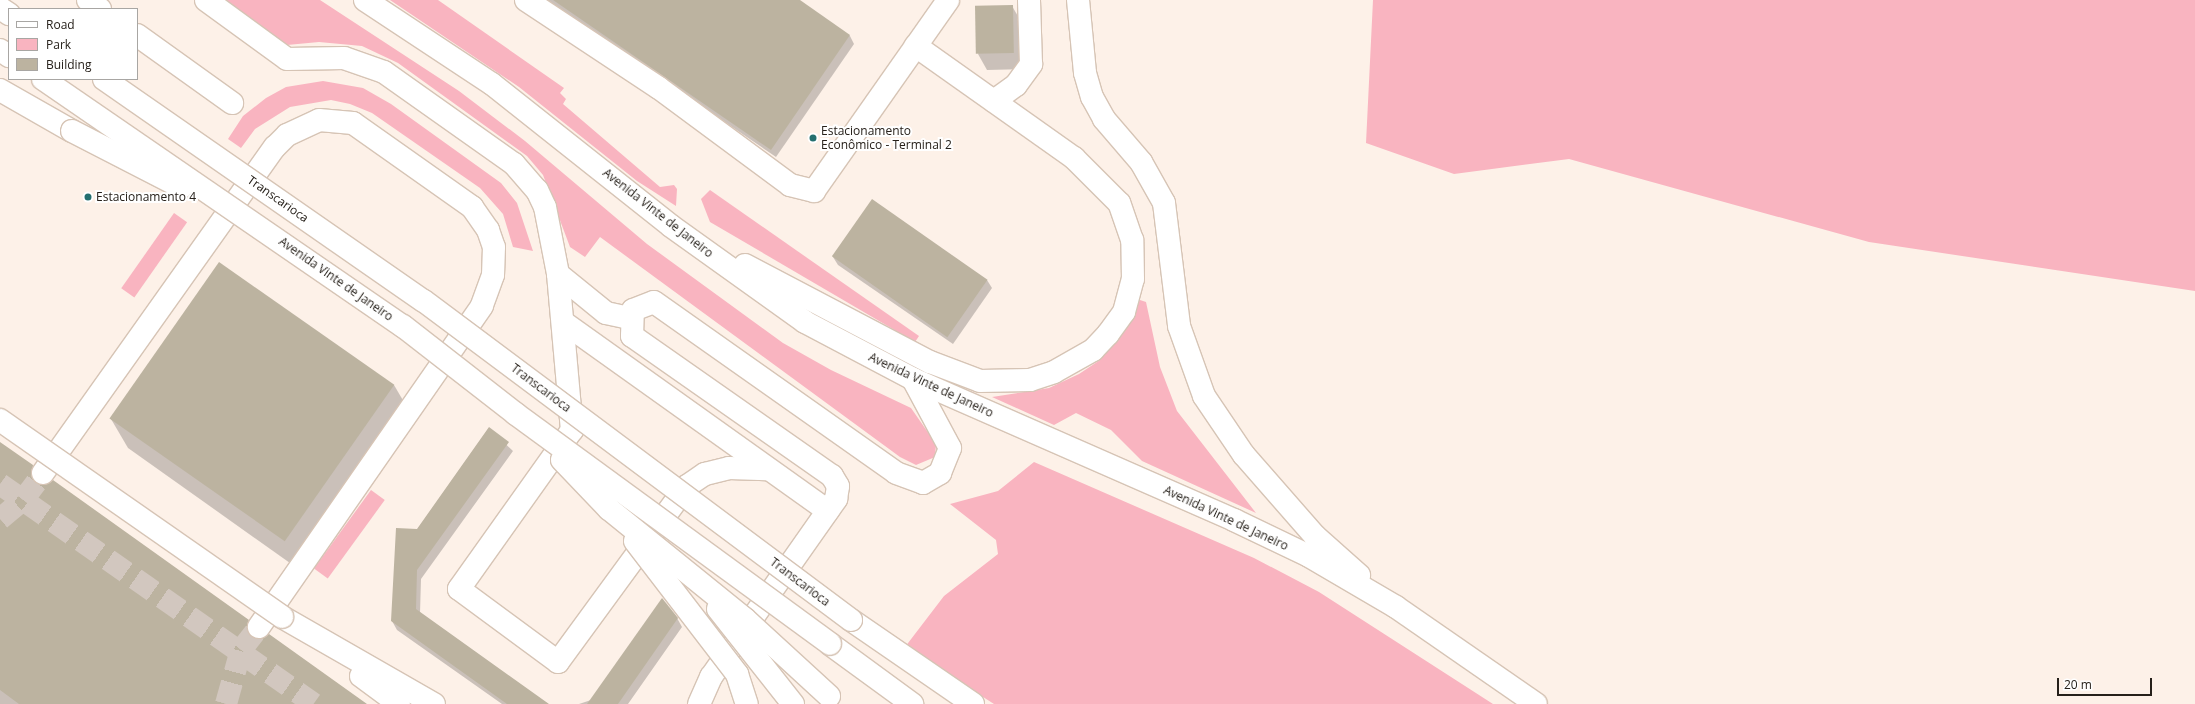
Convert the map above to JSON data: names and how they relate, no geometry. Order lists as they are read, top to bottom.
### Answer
{
  "streets": {
    "street": ["Transcarioca", "Avenida Vinte de Janeiro"]
  },
  "places": ["Estacionamento Econômico - Terminal 2", "Estacionamento 4"],
  "legend": ["Road", "Park", "Building"],
  "scale_bar": "20 m"
}
